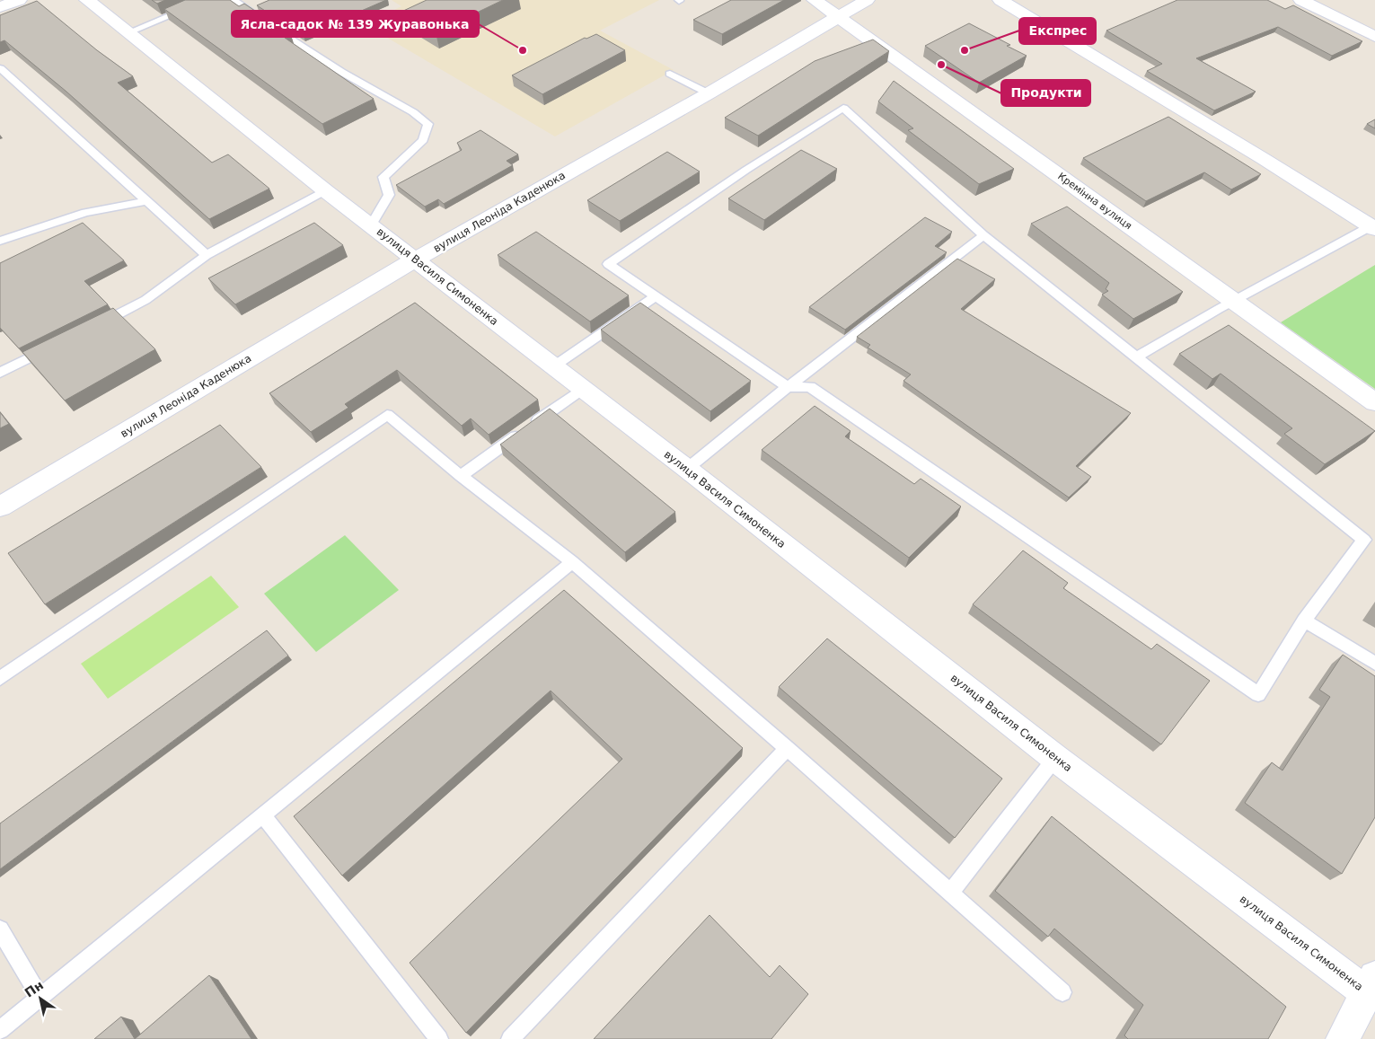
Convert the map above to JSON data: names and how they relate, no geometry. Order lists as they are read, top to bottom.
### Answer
{
  "streets": {
    "street": ["Кремінна вулиця", "вулиця Леоніда Каденюка", "вулиця Василя Симоненка"]
  },
  "crossings": [
    ["Кремінна вулиця", "вулиця Леоніда Каденюка"],
    ["вулиця Леоніда Каденюка", "вулиця Василя Симоненка"]
  ],
  "places": ["Ясла-садок № 139 Журавонька", "Експрес", "Продукти"],
  "north": "top left"
}
